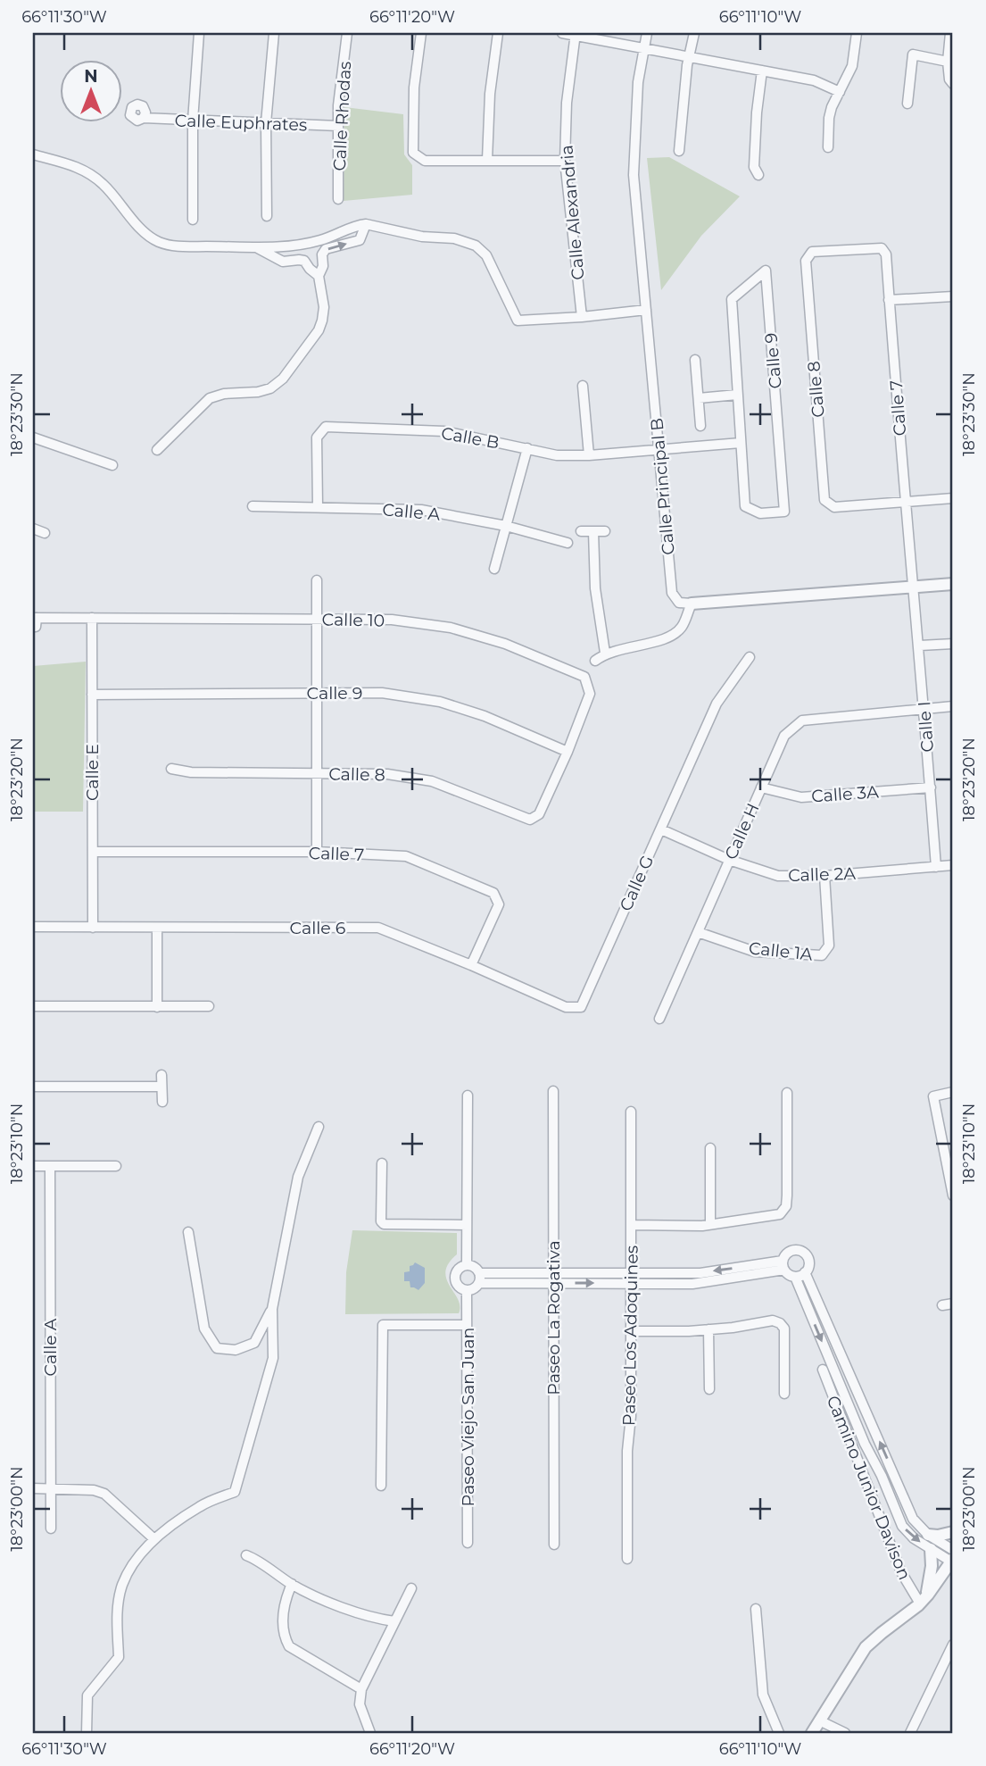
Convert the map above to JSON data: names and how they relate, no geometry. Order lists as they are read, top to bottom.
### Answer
{
  "streets": {
    "street": [
      "Calle Rhodas",
      "Calle Euphrates",
      "Calle Alexandria",
      "Calle 9",
      "Calle 8",
      "Calle 7",
      "Calle B",
      "Calle Principal B",
      "Calle A",
      "Calle 10",
      "Calle I",
      "Calle E",
      "Calle 3A",
      "Calle H",
      "Calle 2A",
      "Calle G",
      "Calle 6",
      "Calle 1A",
      "Paseo La Rogativa",
      "Paseo Los Adoquines",
      "Paseo Viejo San Juan",
      "Camino Junior Davison"
    ]
  },
  "crossings": [
    ["Calle Rhodas", "Calle Euphrates"],
    ["Calle 9", "Calle 8"],
    ["Calle 9", "Calle 10"],
    ["Calle 9", "Calle E"],
    ["Calle 8", "Calle 7"],
    ["Calle 8", "Calle 10"],
    ["Calle 7", "Calle I"],
    ["Calle 7", "Calle E"],
    ["Calle 7", "Calle G"],
    ["Calle 7", "Calle 6"],
    ["Calle B", "Calle Principal B"],
    ["Calle B", "Calle A"],
    ["Calle 10", "Calle E"],
    ["Calle I", "Calle 3A"],
    ["Calle I", "Calle H"],
    ["Calle I", "Calle 2A"],
    ["Calle E", "Calle 6"],
    ["Calle 3A", "Calle H"],
    ["Calle H", "Calle 2A"],
    ["Calle H", "Calle 1A"],
    ["Calle 2A", "Calle G"],
    ["Calle 2A", "Calle 1A"],
    ["Calle G", "Calle 6"]
  ],
  "north": "top",
  "coordinates": [
    "66°11'30\"W",
    "66°11'20\"W",
    "66°11'10\"W",
    "18°23'30\"N",
    "18°23'20\"N",
    "18°23'10\"N",
    "18°23'00\"N"
  ]
}
